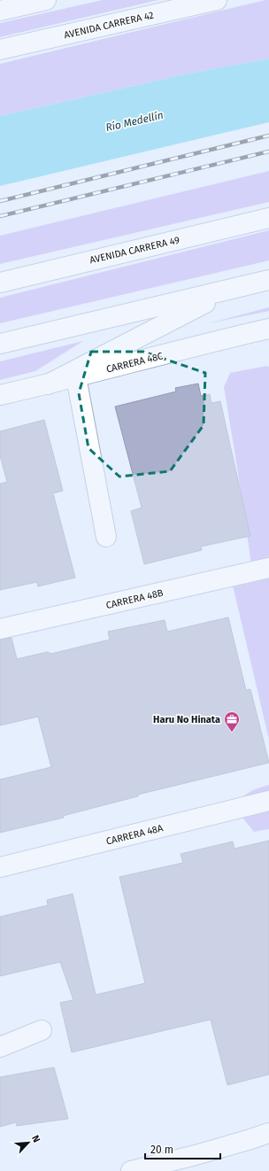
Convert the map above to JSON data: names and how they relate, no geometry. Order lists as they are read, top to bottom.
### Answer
{
  "streets": {
    "main road": [
      "AVENIDA CARRERA 42",
      "AVENIDA CARRERA 49",
      "CARRERA 48C",
      "CARRERA 48B",
      "CARRERA 48A"
    ]
  },
  "water": ["Río Medellín"],
  "places": {
    "office": ["Haru No Hinata"]
  },
  "scale_bar": "20 m",
  "north": "top right"
}
